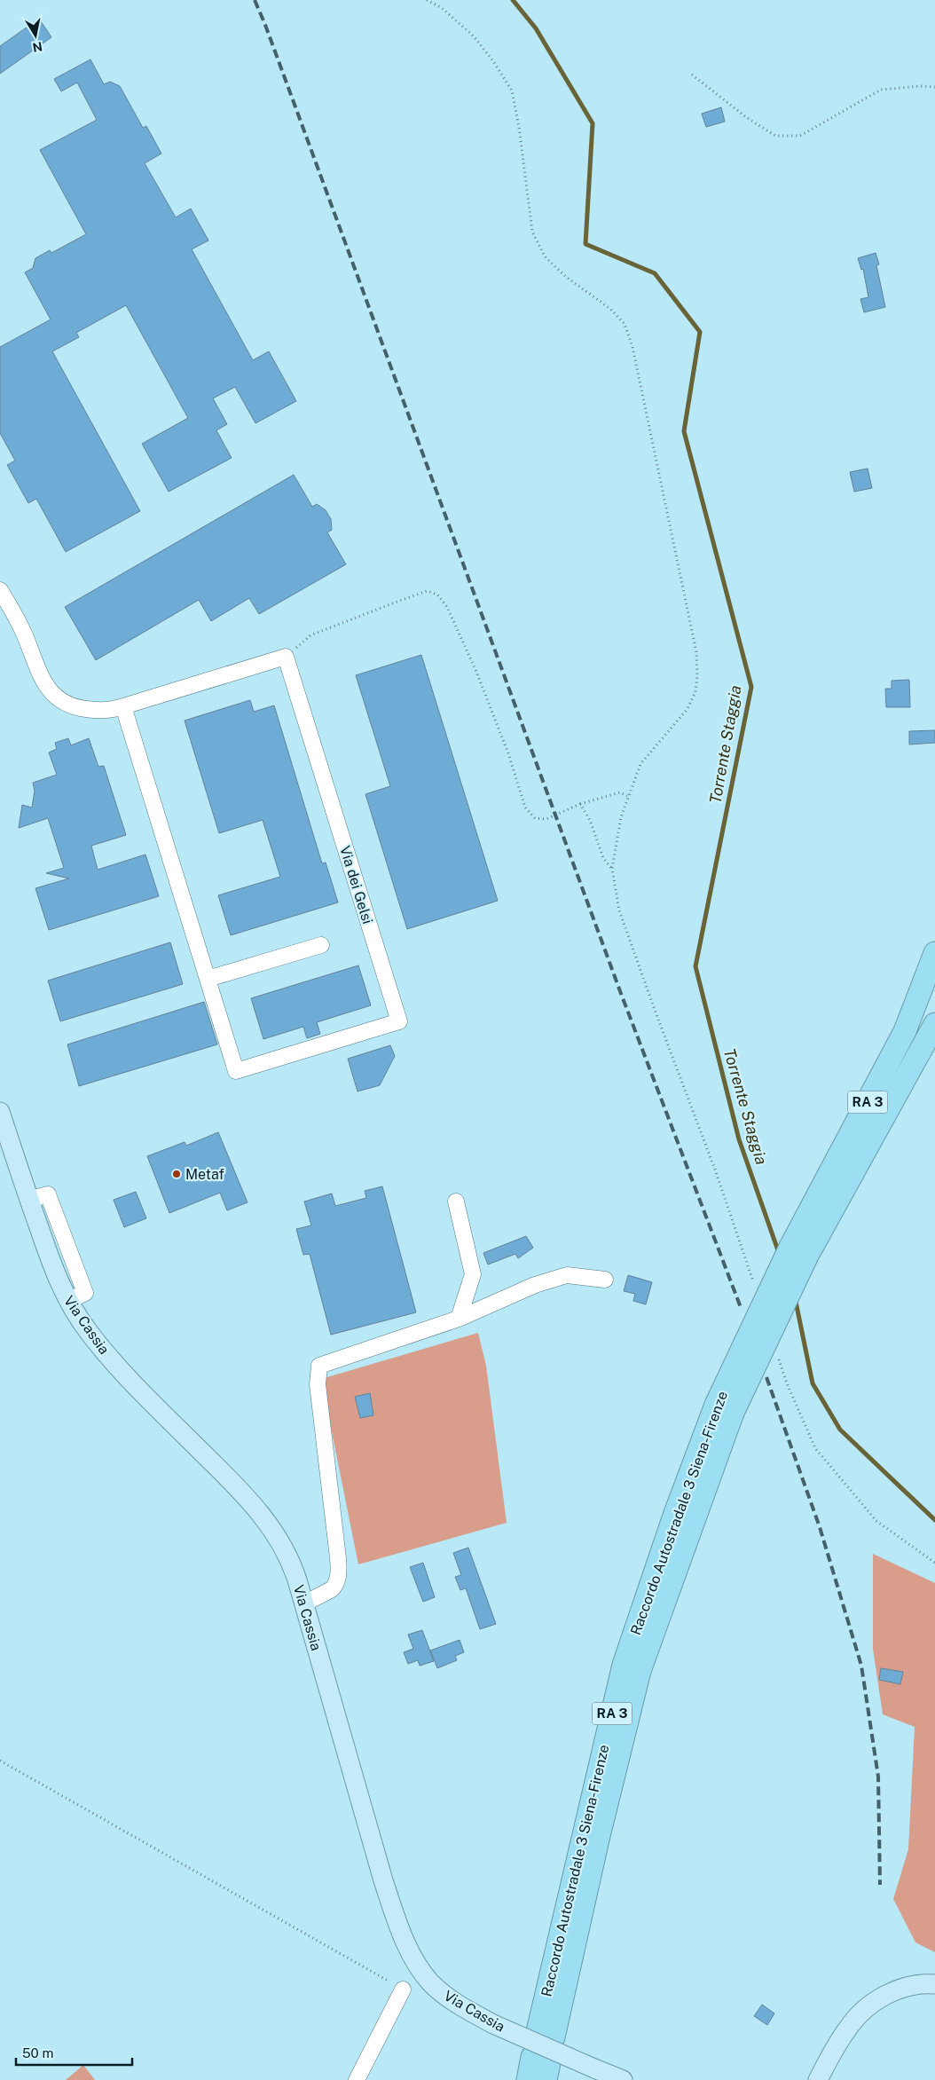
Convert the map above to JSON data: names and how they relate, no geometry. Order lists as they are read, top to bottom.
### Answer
{
  "streets": {
    "highway": ["RA 3", "Raccordo Autostradale 3 Siena-Firenze"],
    "main road": ["Via Cassia"],
    "street": ["Via dei Gelsi"]
  },
  "water": ["Torrente Staggia"],
  "places": ["Metaf"],
  "scale_bar": "50 m",
  "north": "bottom"
}
